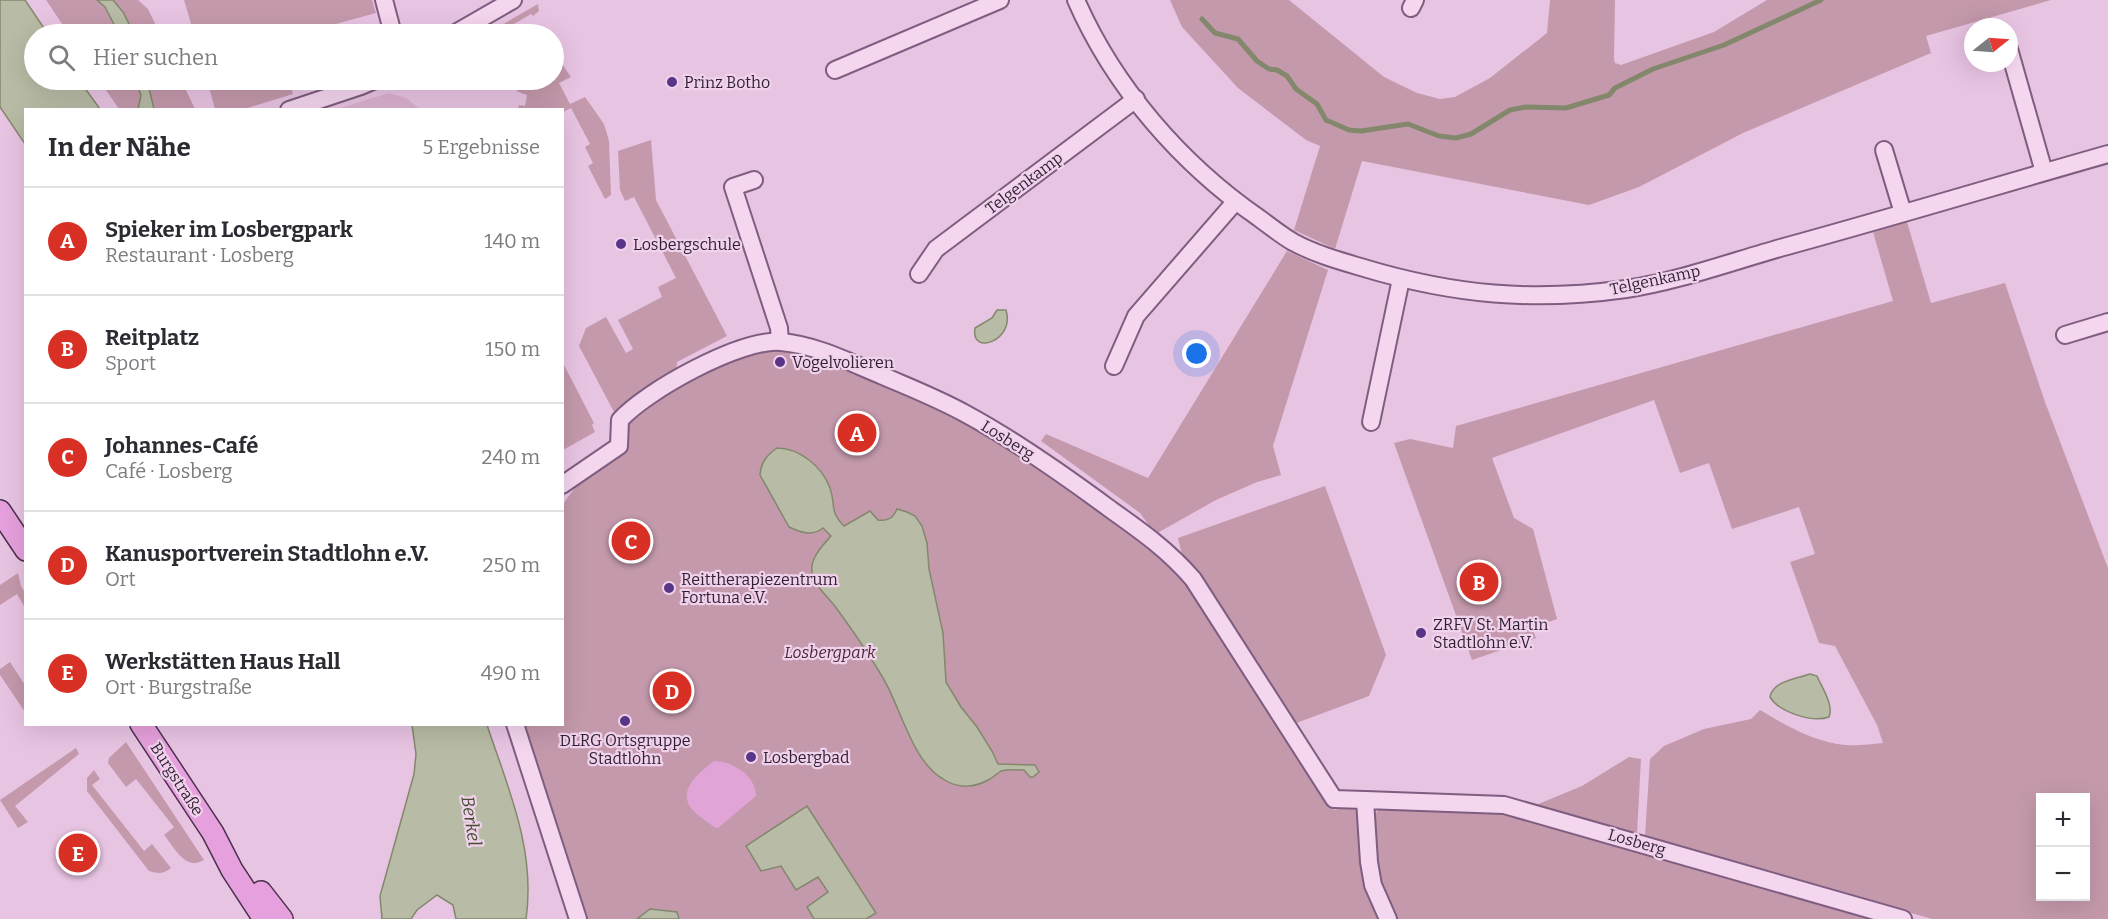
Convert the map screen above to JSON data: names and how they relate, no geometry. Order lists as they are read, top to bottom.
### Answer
{
  "streets": {
    "main road": ["Burgstraße"],
    "street": ["Telgenkamp", "Losberg"]
  },
  "water": ["Berkel"],
  "parks": ["Losbergpark"],
  "places": [
    "Prinz Botho",
    "Losbergschule",
    "Vogelvolieren",
    "Reittherapiezentrum Fortuna e.V.",
    "ZRFV St. Martin Stadtlohn e.V.",
    "DLRG Ortsgruppe Stadtlohn",
    "Losbergbad"
  ],
  "north": "right",
  "page": {
    "search": "Hier suchen",
    "heading": ["In der Nähe", "5 Ergebnisse"],
    "list": [
      {
        "mark": "A",
        "name": "Spieker im Losbergpark",
        "note": "Restaurant · Losberg",
        "value": "140 m"
      },
      {
        "mark": "B",
        "name": "Reitplatz",
        "note": "Sport",
        "value": "150 m"
      },
      {
        "mark": "C",
        "name": "Johannes-Café",
        "note": "Café · Losberg",
        "value": "240 m"
      },
      {
        "mark": "D",
        "name": "Kanusportverein Stadtlohn e.V.",
        "note": "Ort",
        "value": "250 m"
      },
      {
        "mark": "E",
        "name": "Werkstätten Haus Hall",
        "note": "Ort · Burgstraße",
        "value": "490 m"
      }
    ],
    "pins": [
      "A",
      "C",
      "B",
      "D",
      "E"
    ],
    "map_buttons": ["+", "−"]
  }
}
